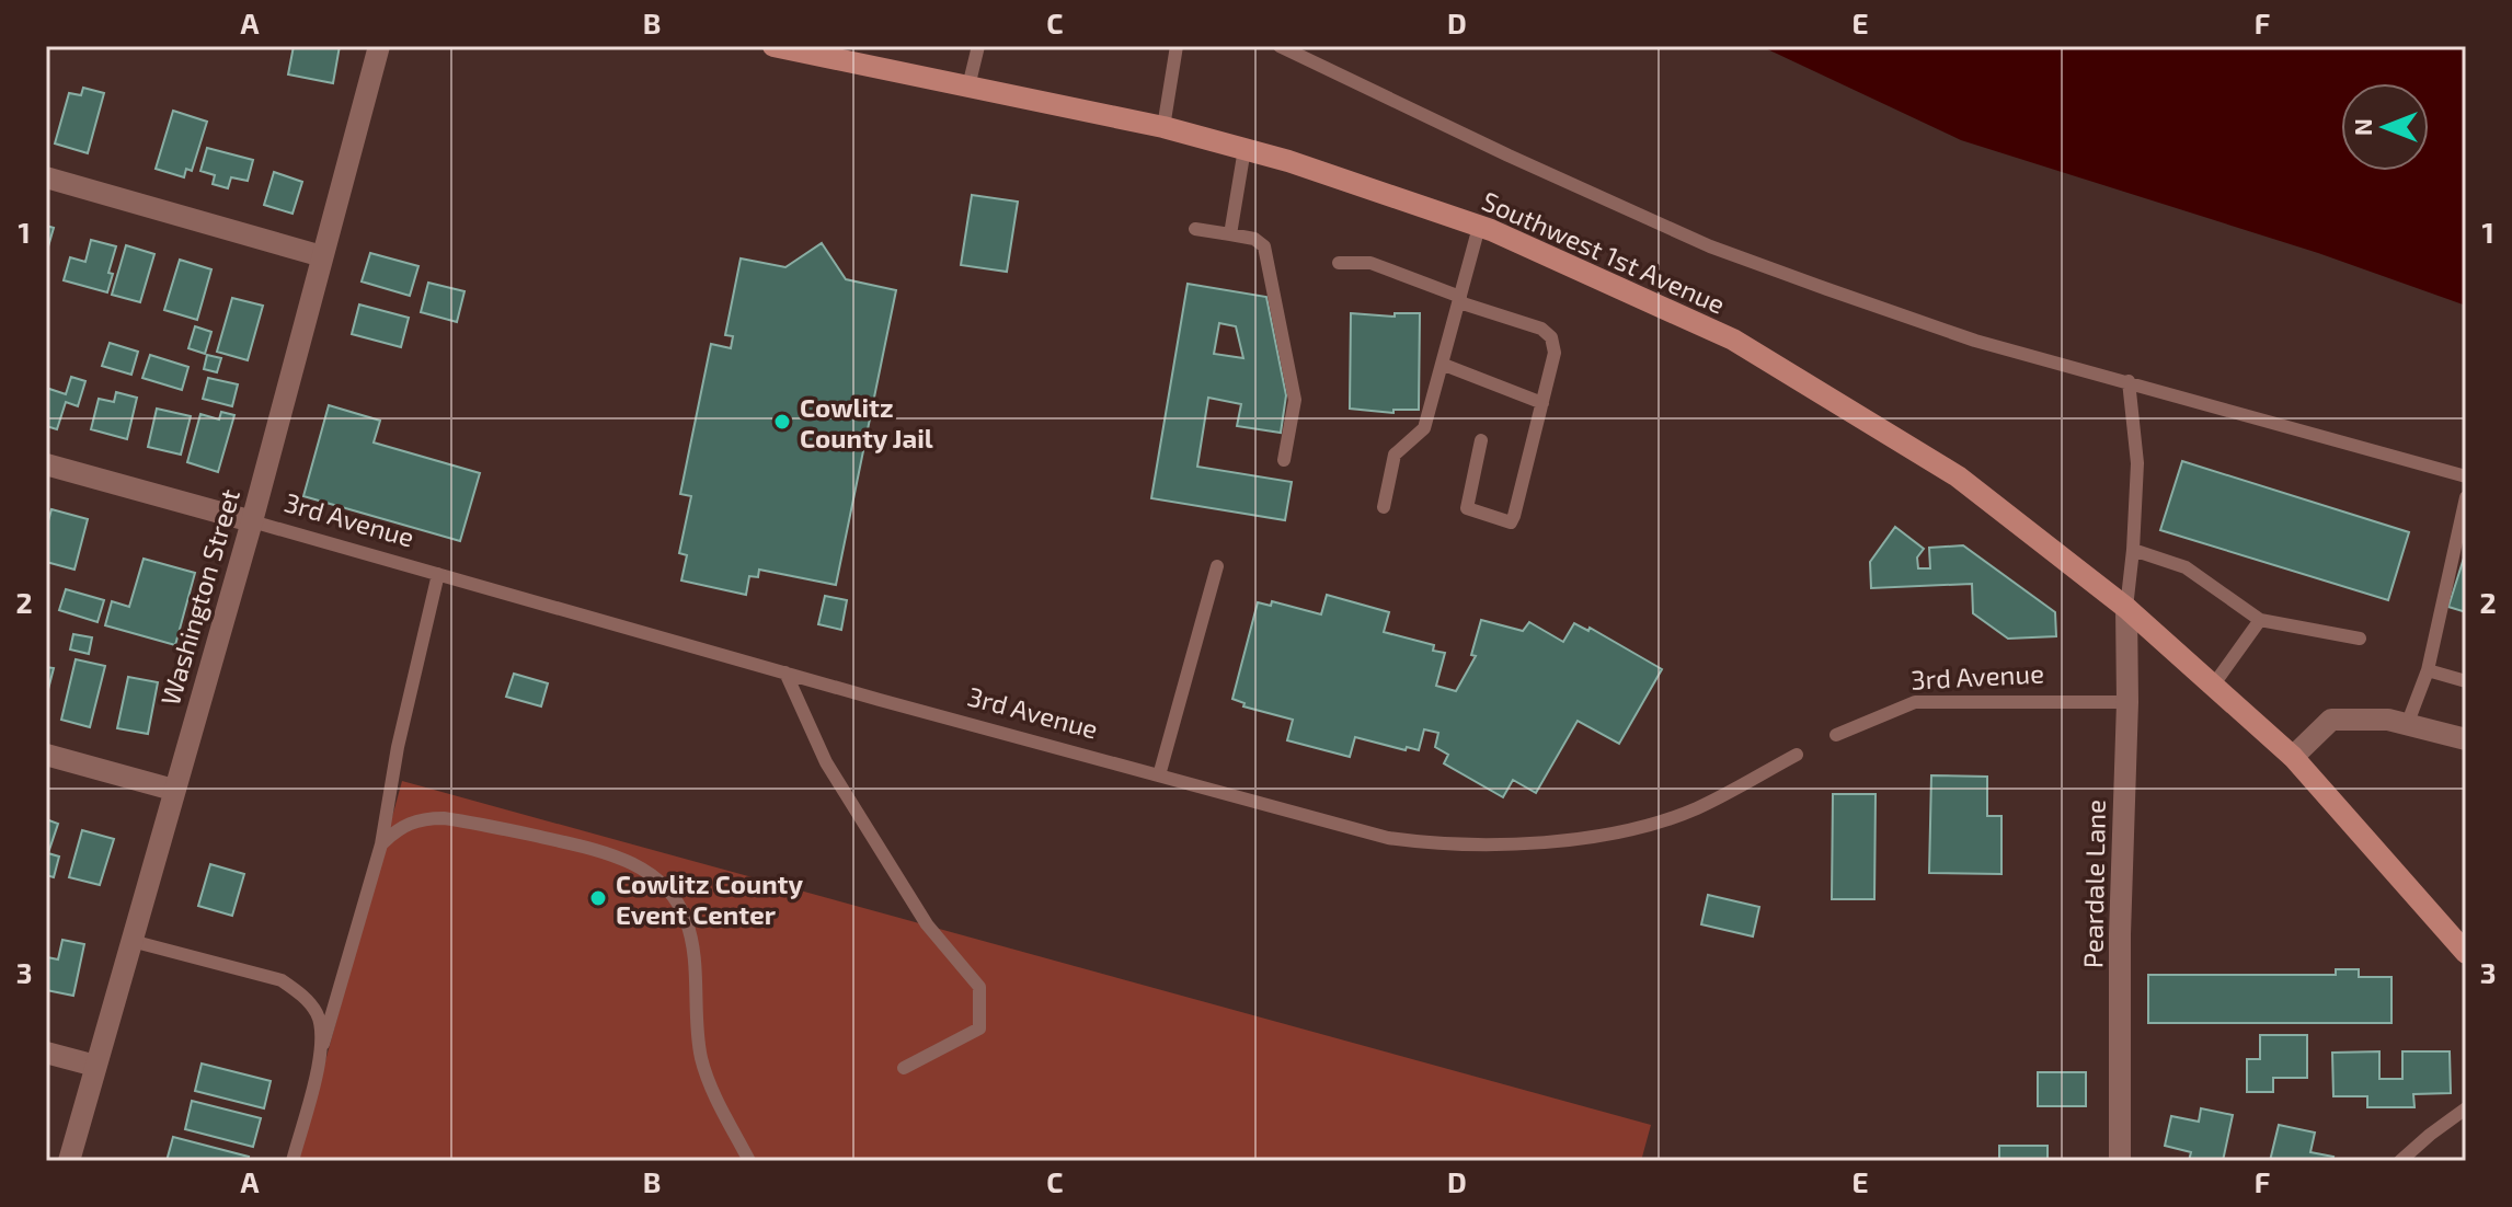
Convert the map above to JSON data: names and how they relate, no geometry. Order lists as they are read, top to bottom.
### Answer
{
  "streets": {
    "main road": ["Southwest 1st Avenue"],
    "street": ["Washington Street", "Peardale Lane"],
    "lane": ["3rd Avenue"]
  },
  "crossings": [
    ["Southwest 1st Avenue", "Peardale Lane"],
    ["3rd Avenue", "Washington Street"],
    ["3rd Avenue", "Peardale Lane"]
  ],
  "places": ["Cowlitz County Jail", "Cowlitz County Event Center"],
  "north": "left",
  "grid": {
    "columns": [
      "A",
      "B",
      "C",
      "D",
      "E",
      "F"
    ],
    "rows": ["1", "2", "3"]
  }
}
